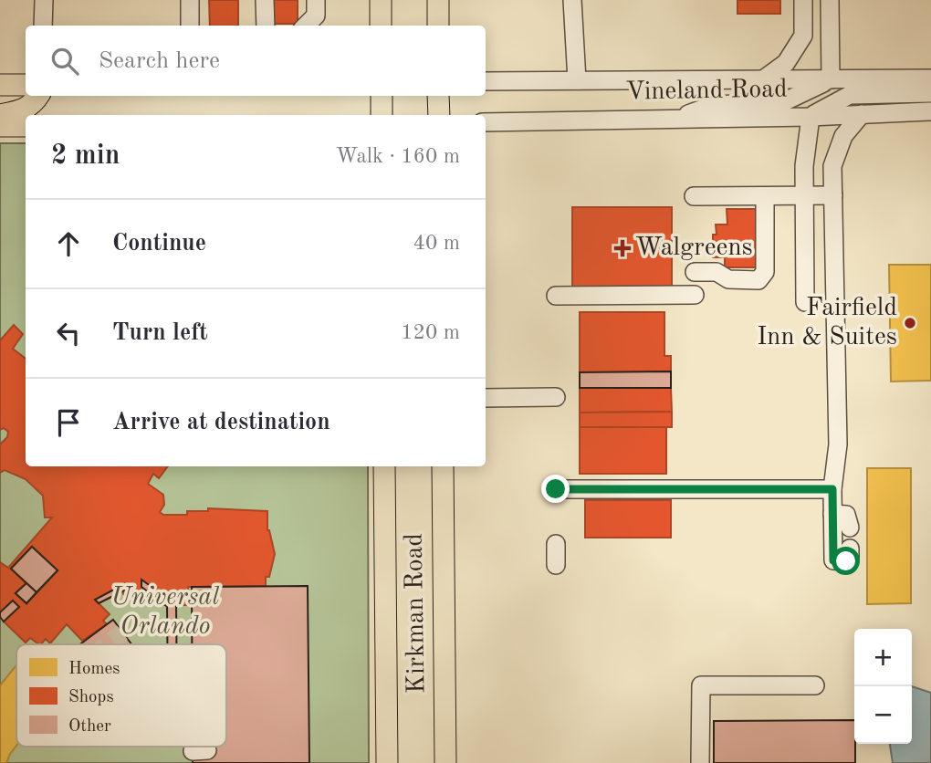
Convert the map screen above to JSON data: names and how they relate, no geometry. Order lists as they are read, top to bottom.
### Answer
{
  "streets": {
    "main road": ["Kirkman Road"],
    "street": ["Vineland Road"]
  },
  "parks": ["Universal Orlando"],
  "places": {
    "health": ["Walgreens"],
    "other": ["Fairfield Inn & Suites"]
  },
  "legend": ["Homes", "Shops", "Other"],
  "page": {
    "search": "Search here",
    "heading": ["2 min", "Walk · 160 m"],
    "list": [
      ["Continue", "40 m"],
      ["Turn left", "120 m"],
      "Arrive at destination"
    ],
    "map_buttons": ["+", "−"]
  }
}
